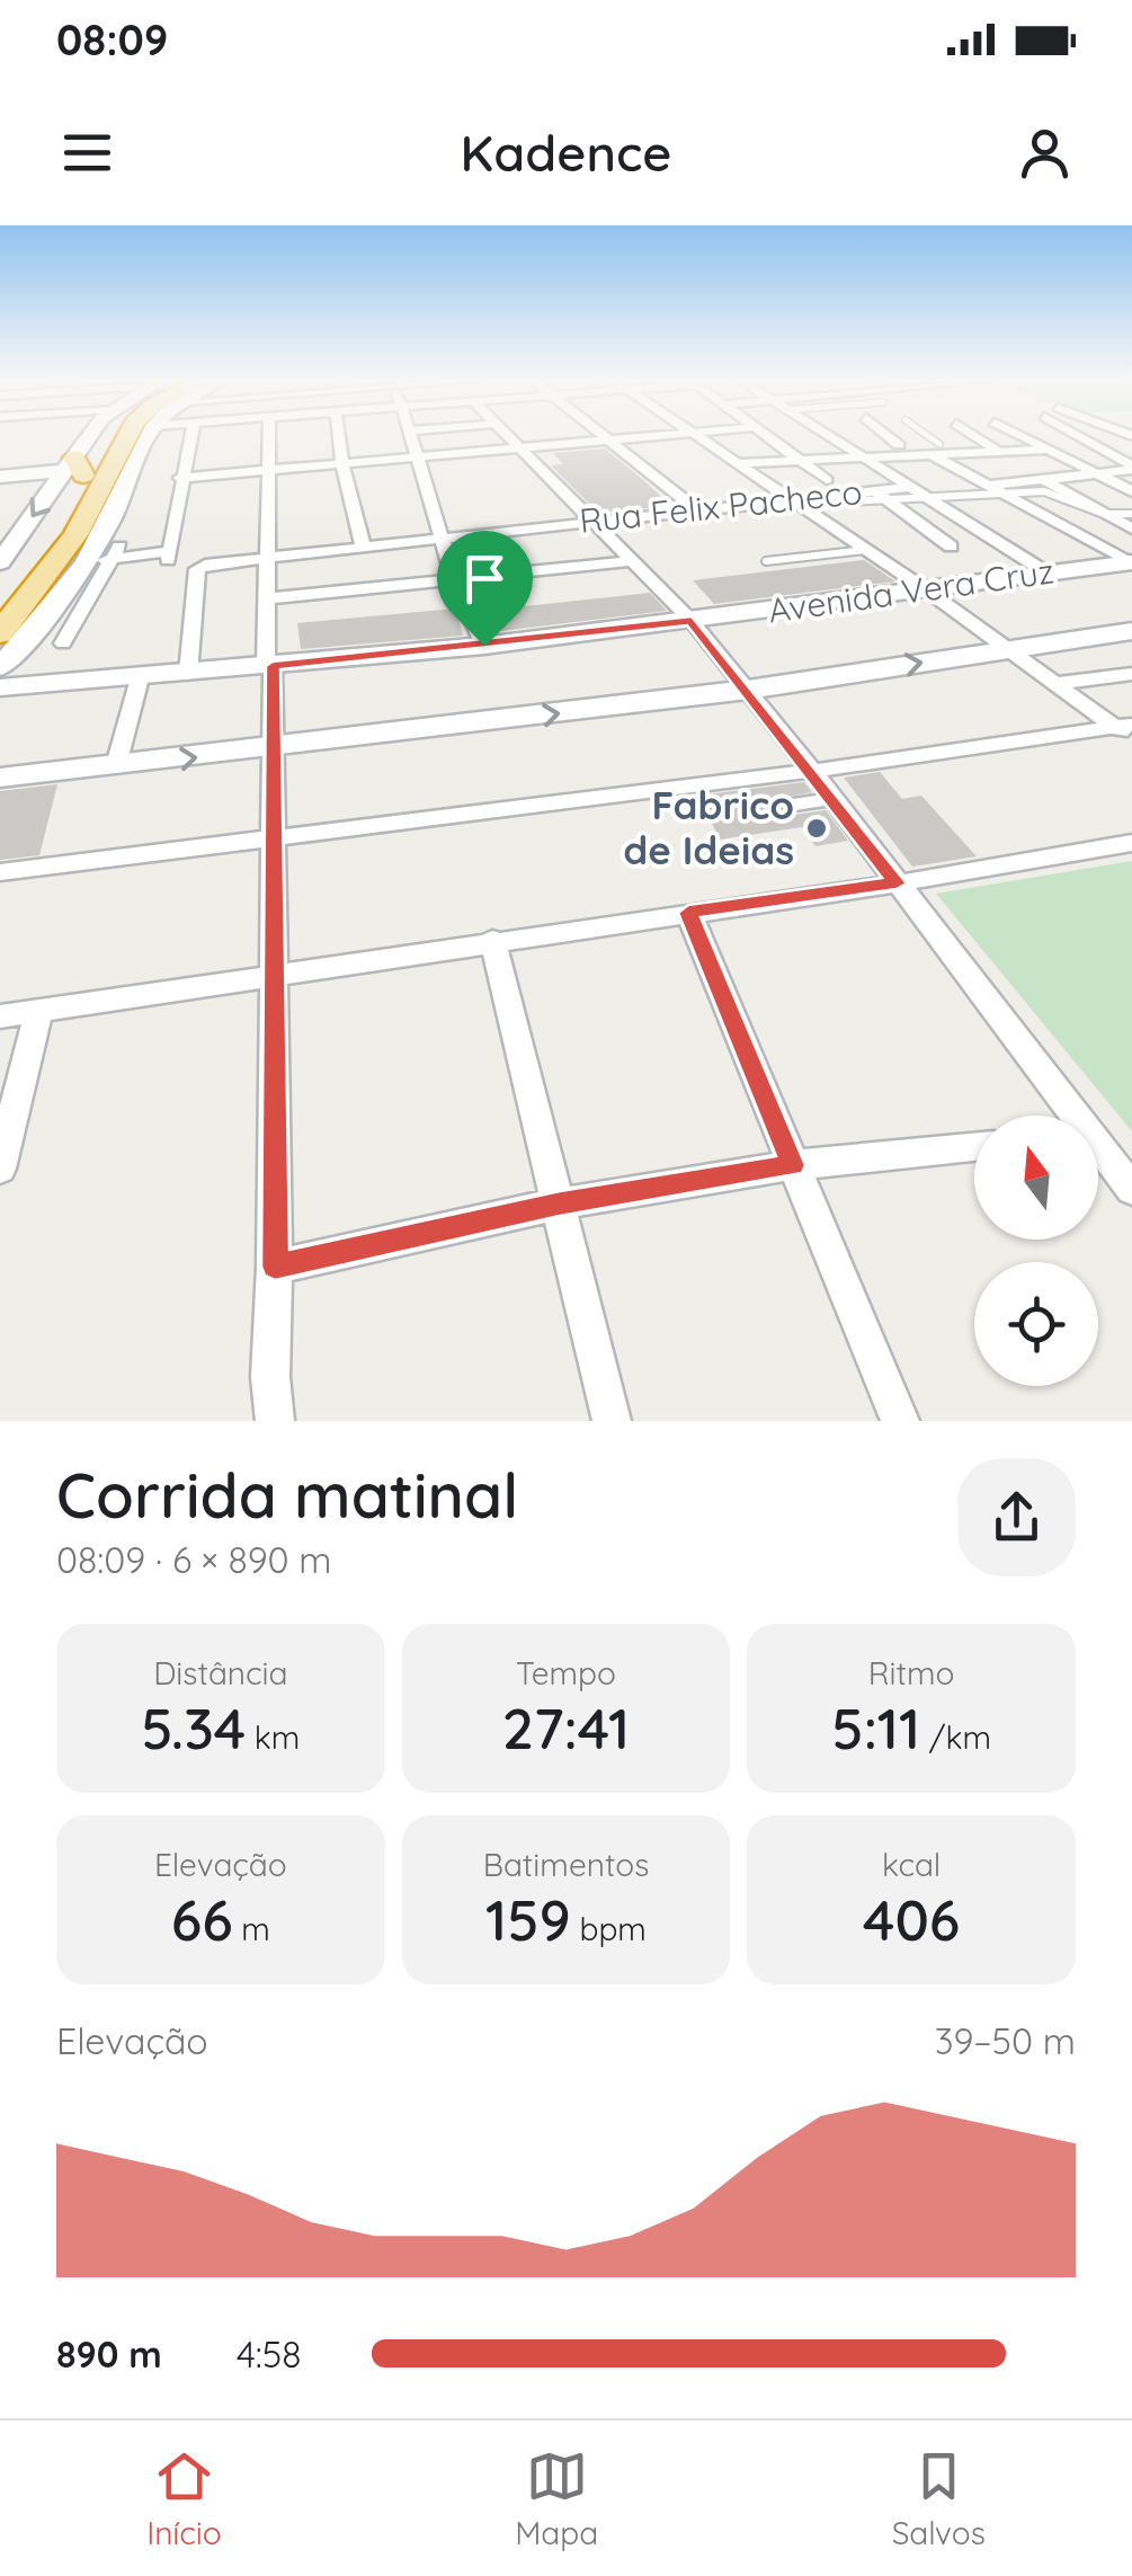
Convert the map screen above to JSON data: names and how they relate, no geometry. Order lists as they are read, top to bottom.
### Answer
{
  "streets": {
    "main road": ["Avenida Vera Cruz"],
    "street": ["Rua Felix Pacheco"]
  },
  "crossings": [
    ["Rua Felix Pacheco", "Avenida Vera Cruz"]
  ],
  "places": ["Fabrico de Ideias"],
  "north": "top",
  "page": {
    "status": "08:09",
    "header": "Kadence",
    "heading": ["Corrida matinal", "08:09 · 6 × 890 m"],
    "stats": [
      ["Distância", "5.34 km"],
      ["Tempo", "27:41"],
      ["Ritmo", "5:11 /km"],
      ["Elevação", "66 m"],
      ["Batimentos", "159 bpm"],
      ["kcal", "406"]
    ],
    "chart": ["Elevação", "39–50 m"],
    "list": [
      {
        "name": "890 m",
        "note": "4:58"
      }
    ],
    "tabs": ["Início", "Mapa", "Salvos"]
  }
}
